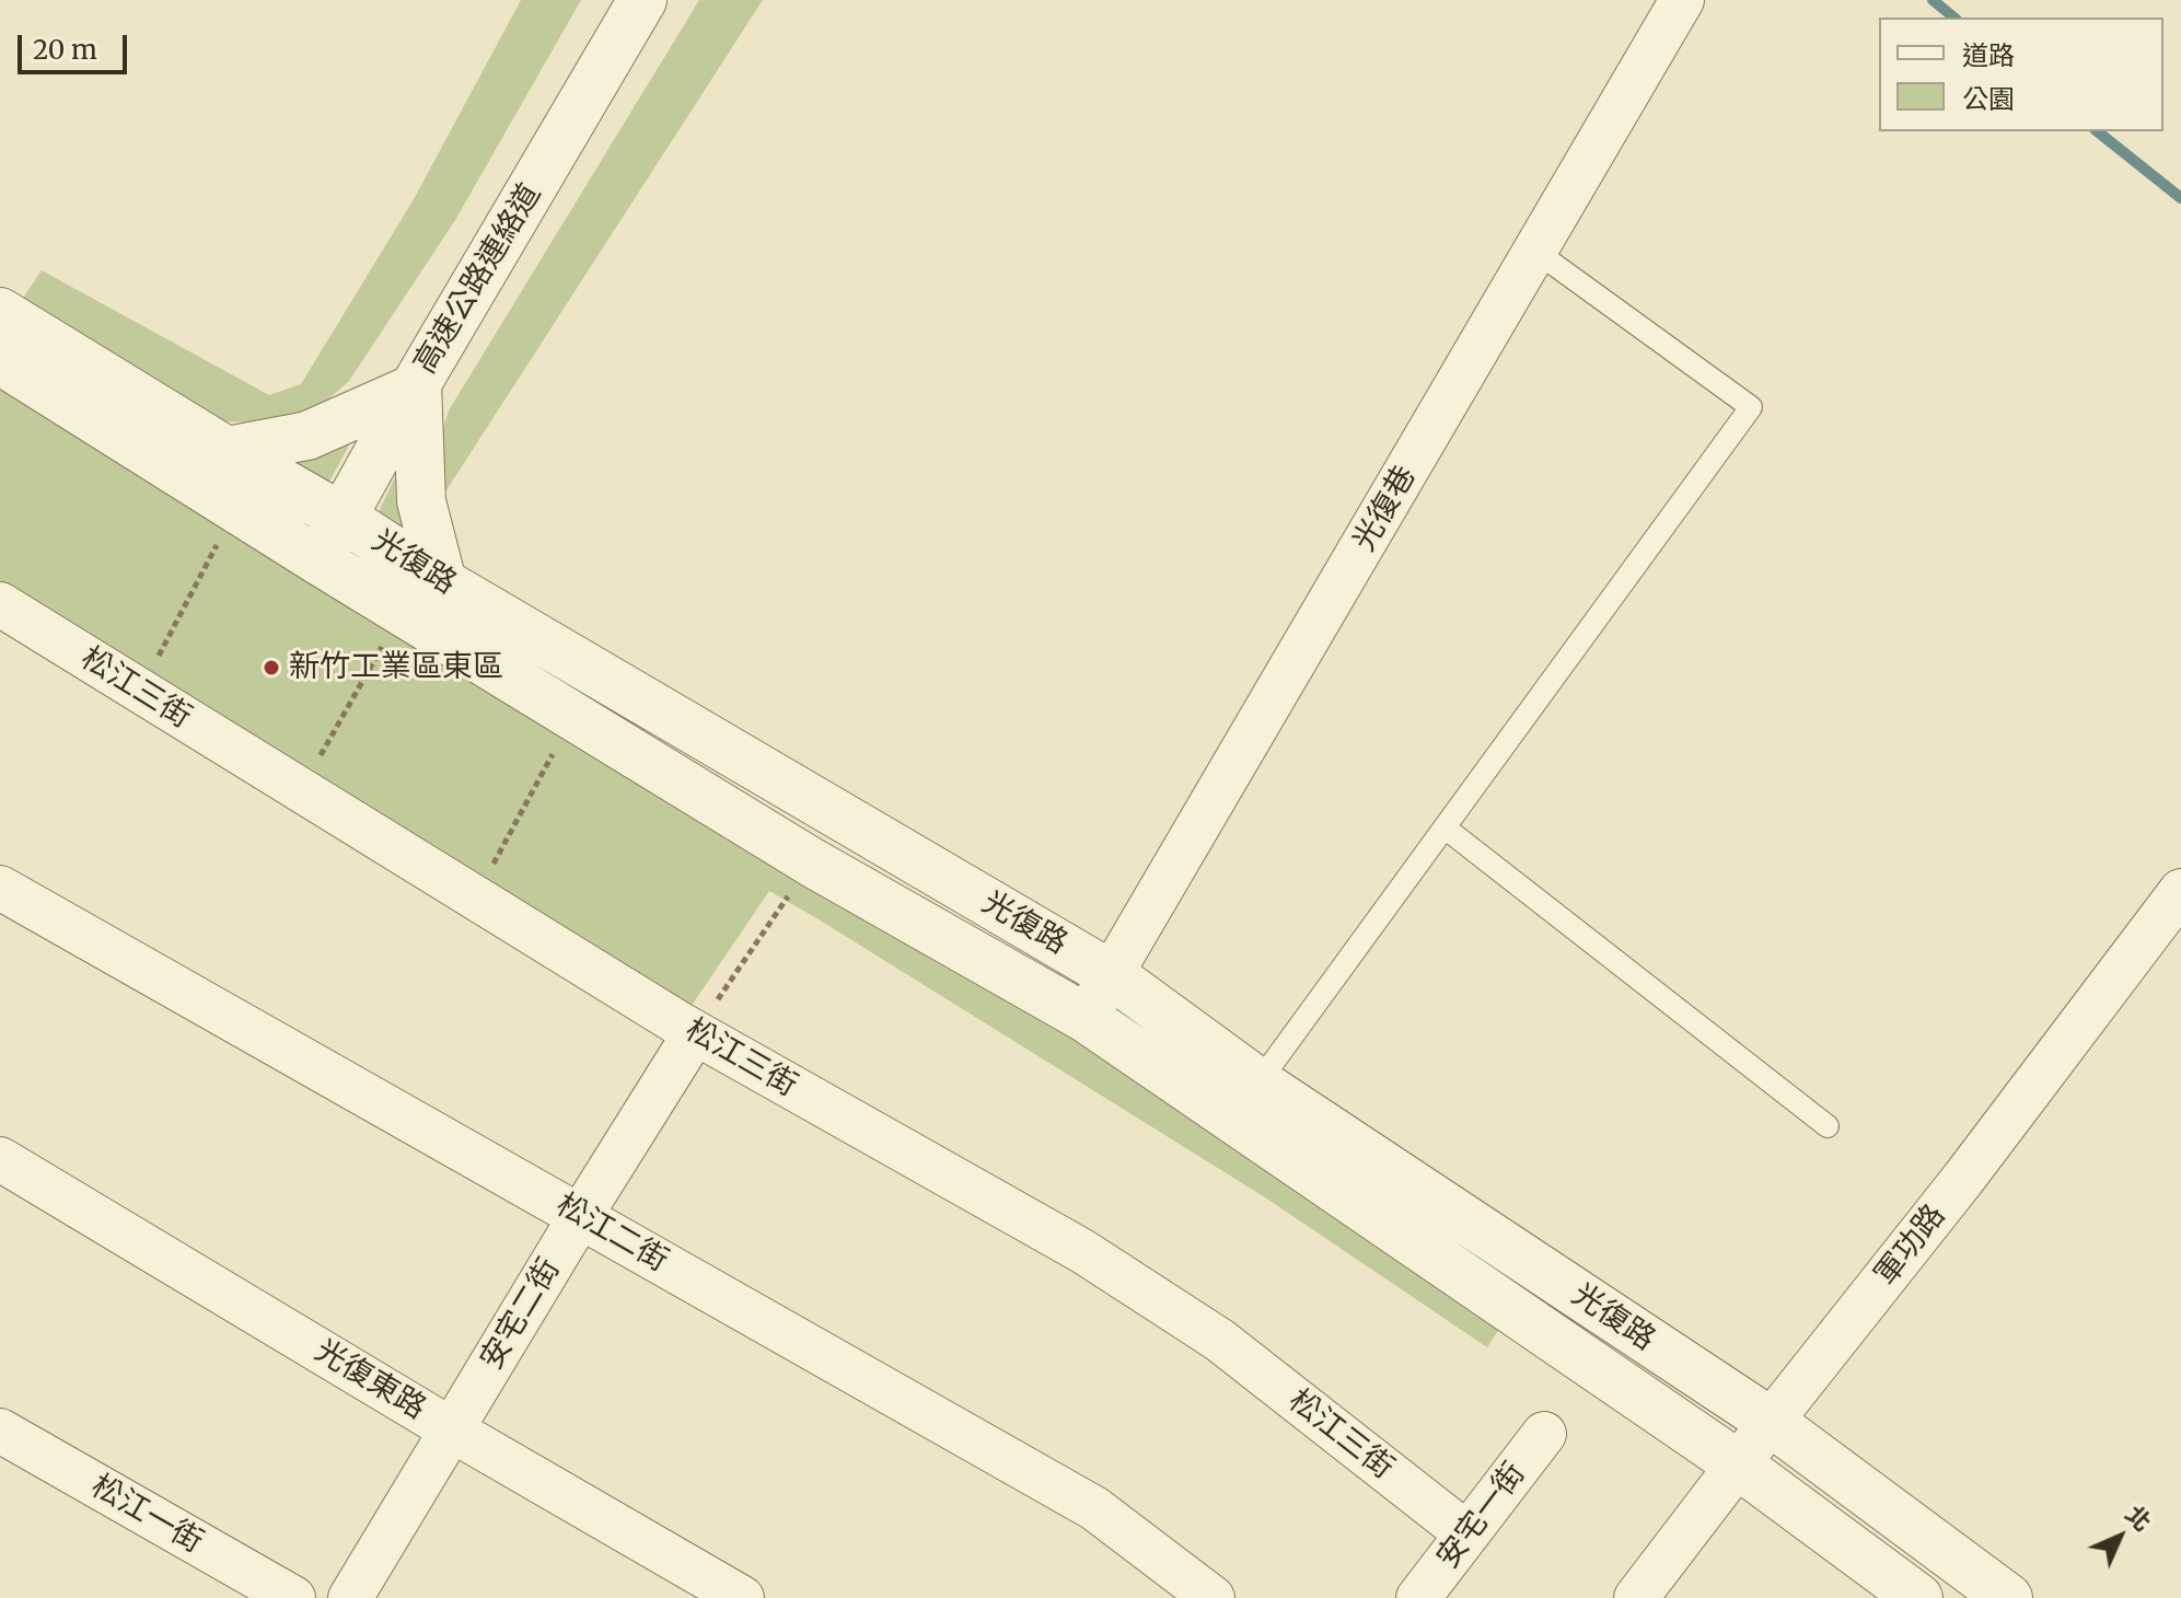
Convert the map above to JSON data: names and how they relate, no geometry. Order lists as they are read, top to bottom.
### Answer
{
  "streets": {
    "street": [
      "高速公路連絡道",
      "光復巷",
      "光復路",
      "松江三街",
      "松江二街",
      "軍功路",
      "安宅二街",
      "光復東路",
      "松江一街",
      "安宅一街"
    ]
  },
  "crossings": [
    ["高速公路連絡道", "光復路"],
    ["光復巷", "光復路"],
    ["光復路", "軍功路"],
    ["松江三街", "安宅二街"],
    ["松江三街", "安宅一街"],
    ["松江二街", "安宅二街"],
    ["安宅二街", "光復東路"]
  ],
  "places": ["新竹工業區東區"],
  "legend": ["道路", "公園"],
  "scale_bar": "20 m",
  "north": "top right"
}
